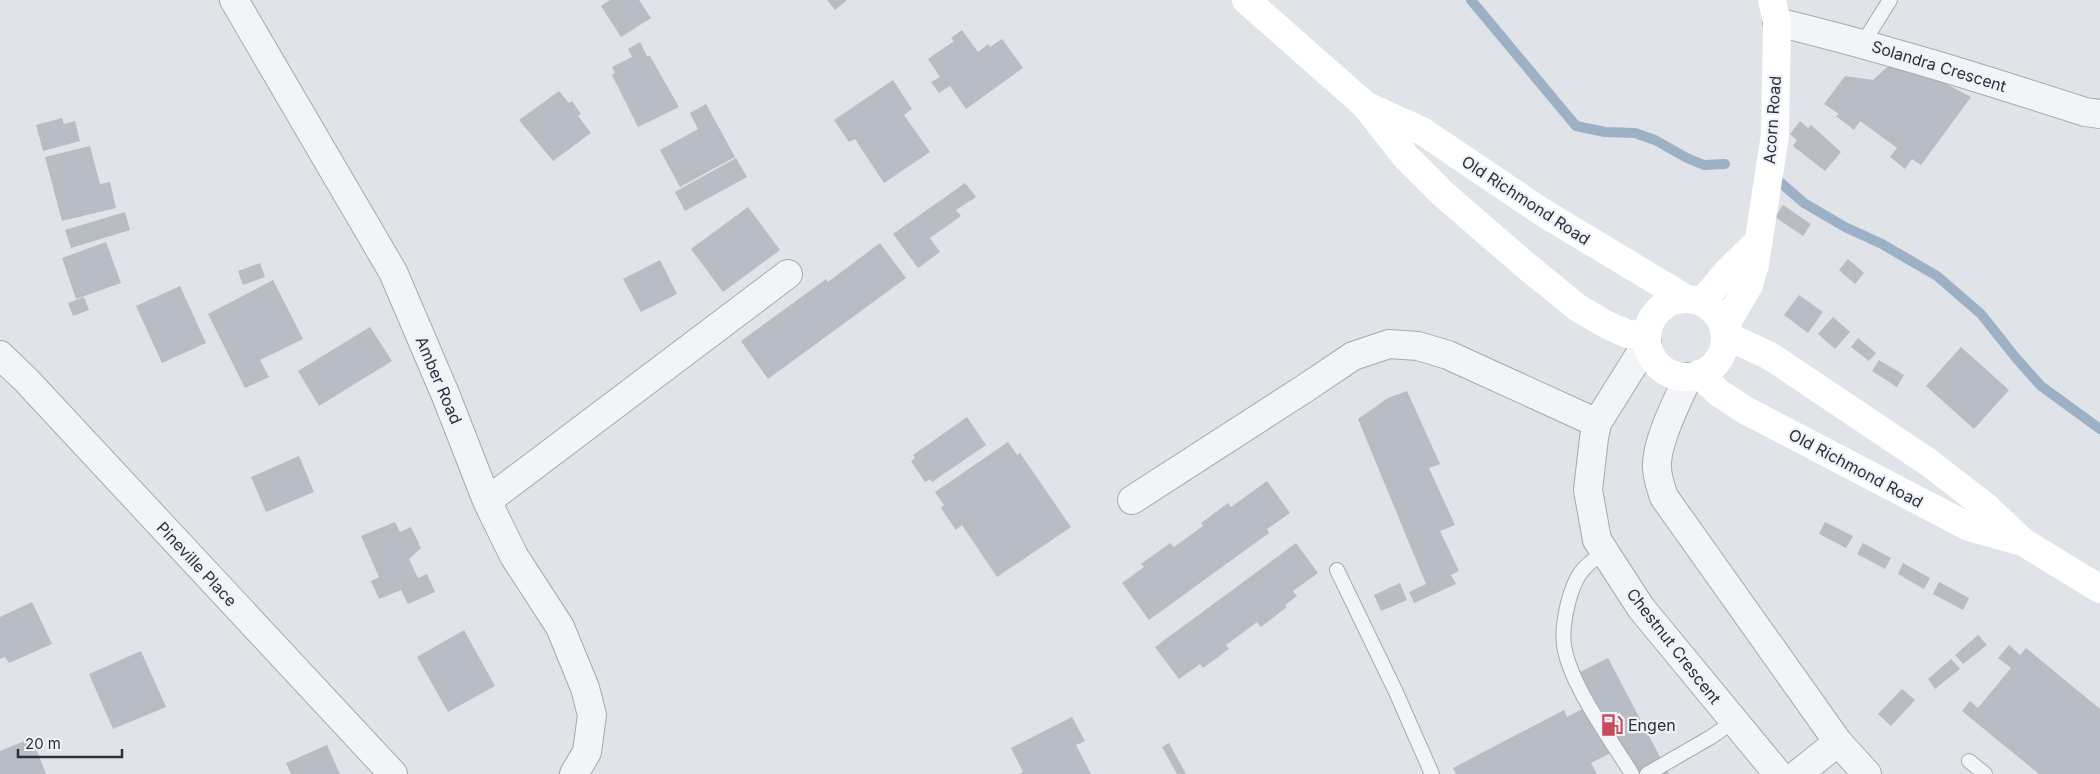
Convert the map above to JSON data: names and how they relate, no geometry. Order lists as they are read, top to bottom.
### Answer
{
  "streets": {
    "street": [
      "Solandra Crescent",
      "Acorn Road",
      "Old Richmond Road",
      "Amber Road",
      "Pineville Place",
      "Chestnut Crescent"
    ]
  },
  "crossings": [
    ["Solandra Crescent", "Acorn Road"],
    ["Acorn Road", "Old Richmond Road"],
    ["Acorn Road", "Chestnut Crescent"],
    ["Old Richmond Road", "Chestnut Crescent"]
  ],
  "places": {
    "fuel station": ["Engen"]
  },
  "scale_bar": "20 m"
}
